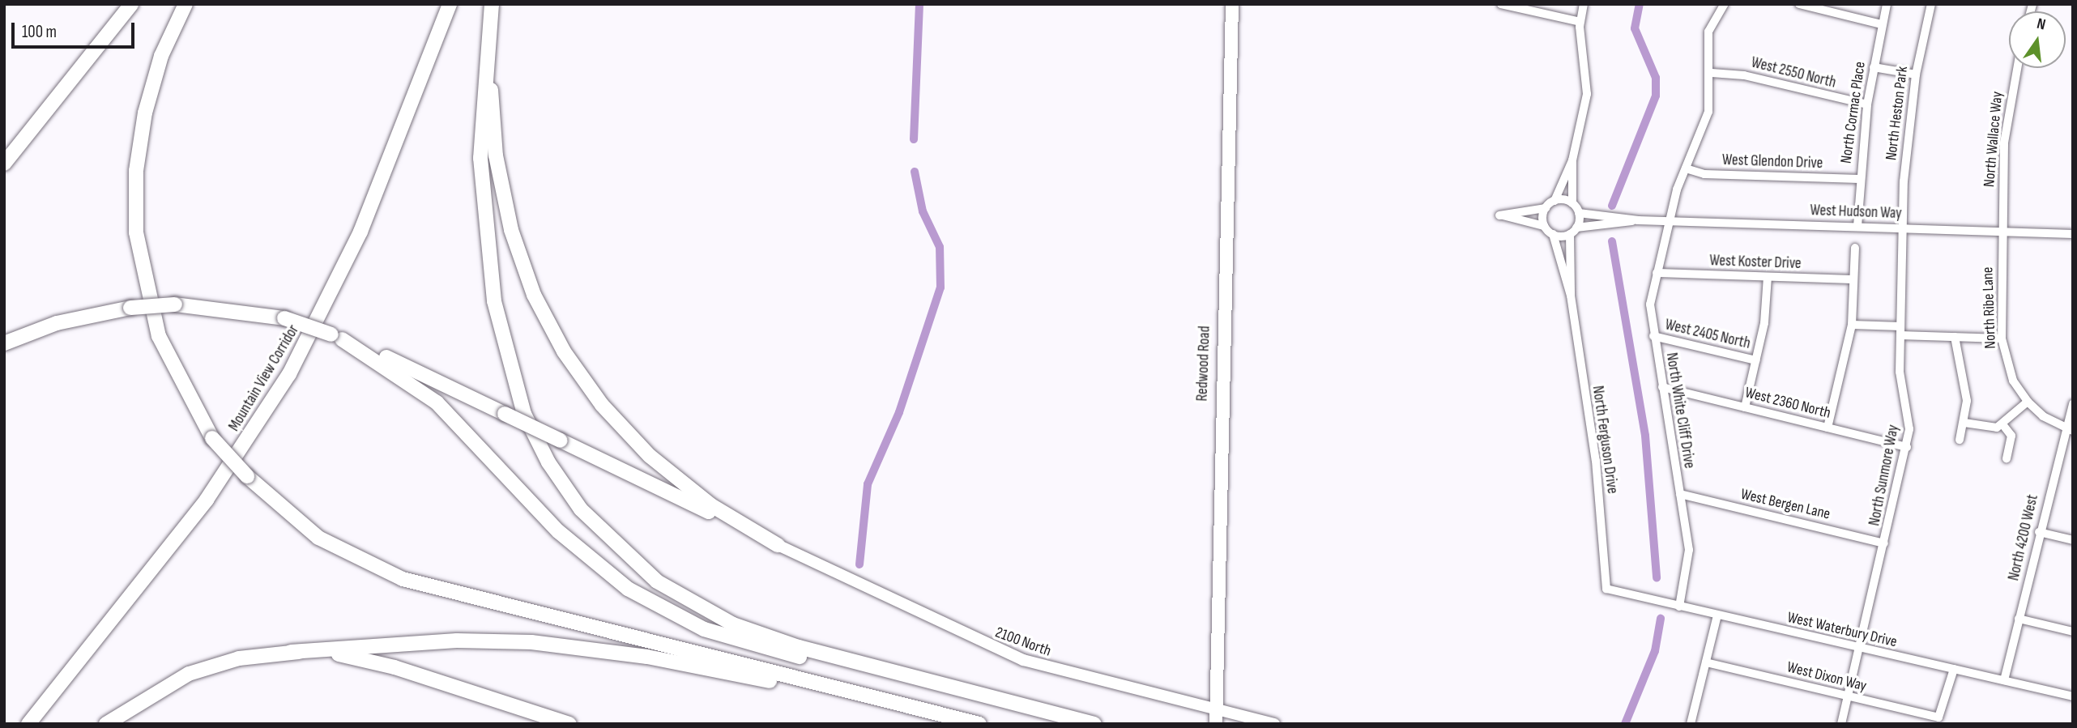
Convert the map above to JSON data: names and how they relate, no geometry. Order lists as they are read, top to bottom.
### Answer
{
  "streets": {
    "highway": ["Mountain View Corridor"],
    "main road": ["Redwood Road", "2100 North"],
    "street": [
      "West 2550 North",
      "North Cormac Place",
      "North Heston Park",
      "North Wallace Way",
      "West Glendon Drive",
      "West Hudson Way",
      "West Koster Drive",
      "North Ribe Lane",
      "West 2405 North",
      "West 2360 North",
      "North White Cliff Drive",
      "North Ferguson Drive",
      "North Sunmore Way",
      "West Bergen Lane",
      "North 4200 West",
      "West Waterbury Drive",
      "West Dixon Way"
    ]
  },
  "crossings": [
    ["West 2550 North", "North Cormac Place"],
    ["West 2550 North", "North White Cliff Drive"],
    ["North Cormac Place", "West Glendon Drive"],
    ["North Cormac Place", "West Hudson Way"],
    ["North Heston Park", "West Hudson Way"],
    ["North Heston Park", "North Sunmore Way"],
    ["North Wallace Way", "West Hudson Way"],
    ["North Wallace Way", "North Ribe Lane"],
    ["West Glendon Drive", "North White Cliff Drive"],
    ["West Hudson Way", "North Ribe Lane"],
    ["West Hudson Way", "North White Cliff Drive"],
    ["West Hudson Way", "North Ferguson Drive"],
    ["West Hudson Way", "North Sunmore Way"],
    ["West Koster Drive", "North White Cliff Drive"],
    ["North Ribe Lane", "North 4200 West"],
    ["West 2405 North", "North White Cliff Drive"],
    ["Redwood Road", "2100 North"],
    ["West 2360 North", "North White Cliff Drive"],
    ["West 2360 North", "North Sunmore Way"],
    ["North White Cliff Drive", "West Bergen Lane"],
    ["North White Cliff Drive", "West Waterbury Drive"],
    ["North Ferguson Drive", "West Waterbury Drive"],
    ["North Sunmore Way", "West Bergen Lane"],
    ["North Sunmore Way", "West Waterbury Drive"],
    ["North Sunmore Way", "West Dixon Way"],
    ["North 4200 West", "West Waterbury Drive"],
    ["West Waterbury Drive", "West Dixon Way"]
  ],
  "scale_bar": "100 m",
  "north": "top"
}
